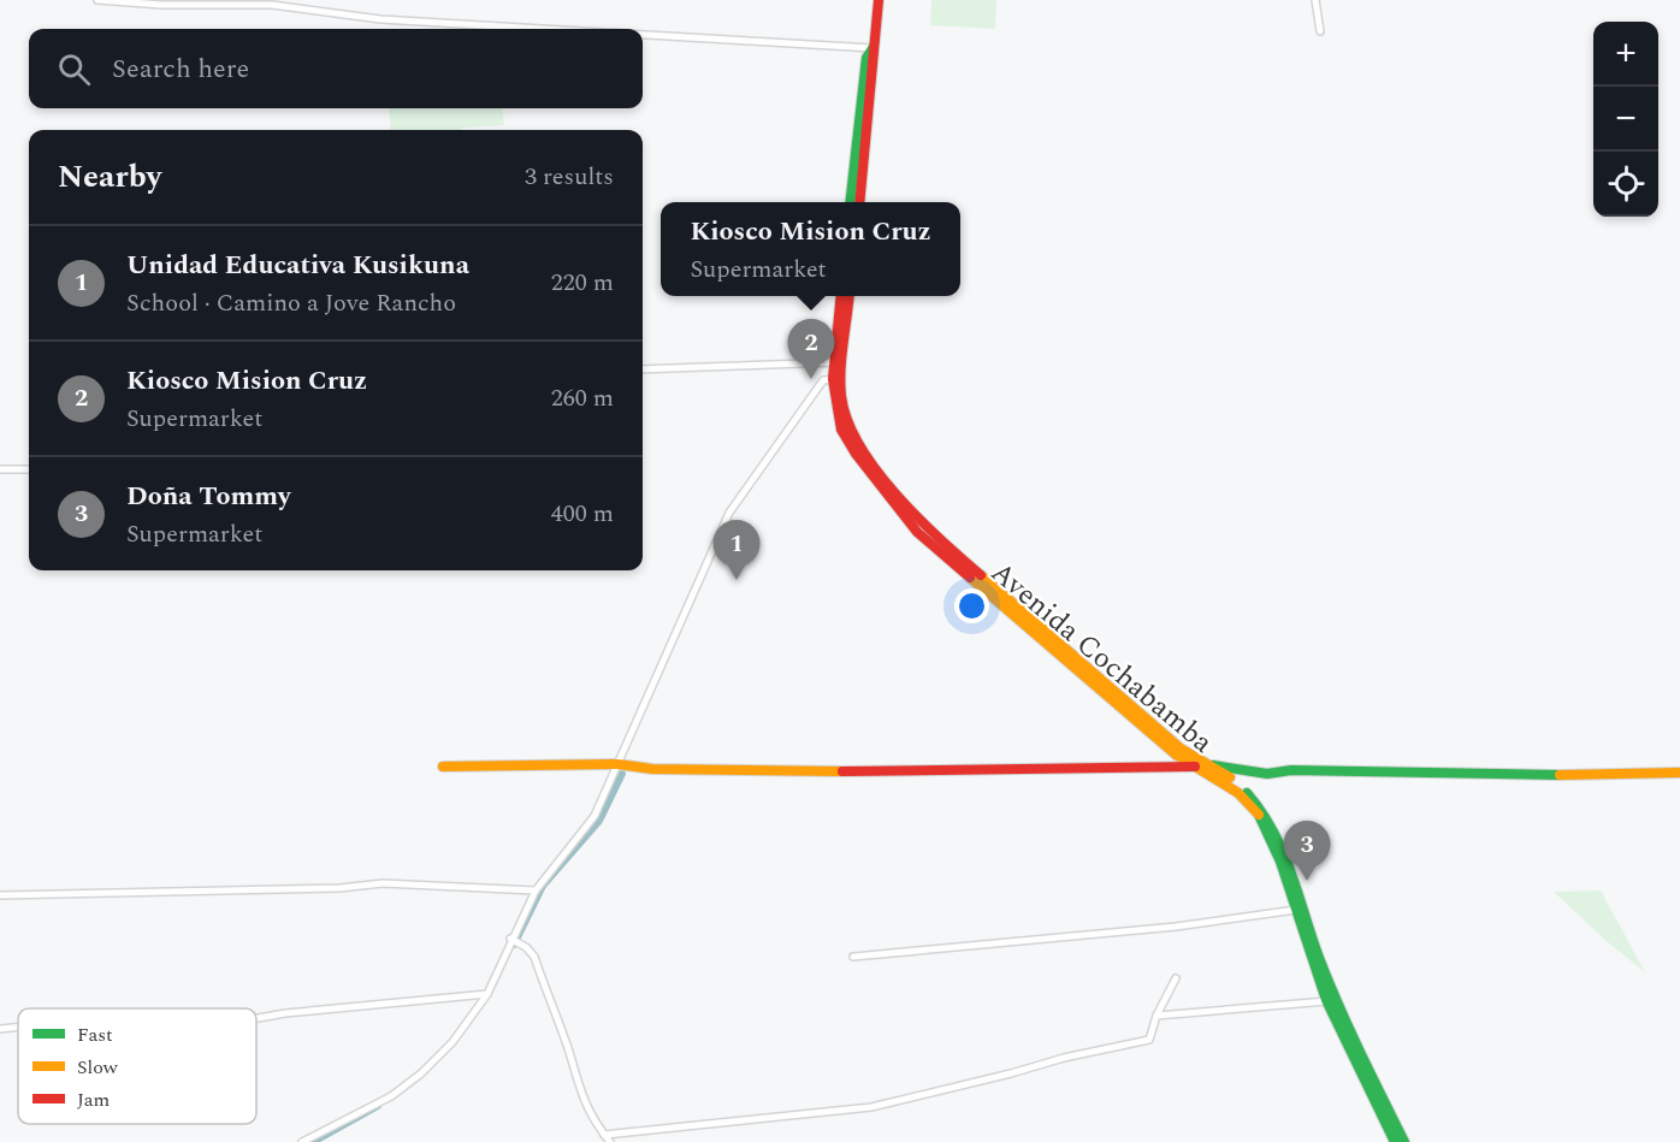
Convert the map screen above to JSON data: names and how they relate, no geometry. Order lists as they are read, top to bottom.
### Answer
{
  "streets": {
    "main road": ["Avenida Cochabamba"]
  },
  "legend": ["Fast", "Slow", "Jam"],
  "page": {
    "map_buttons": ["+", "−"],
    "search": "Search here",
    "heading": ["Nearby", "3 results"],
    "popup": ["Kiosco Mision Cruz", "Supermarket"],
    "list": [
      {
        "mark": "1",
        "name": "Unidad Educativa Kusikuna",
        "note": "School · Camino a Jove Rancho",
        "value": "220 m"
      },
      {
        "mark": "2",
        "name": "Kiosco Mision Cruz",
        "note": "Supermarket",
        "value": "260 m"
      },
      {
        "mark": "3",
        "name": "Doña Tommy",
        "note": "Supermarket",
        "value": "400 m"
      }
    ],
    "pins": ["2", "1", "3"]
  }
}
